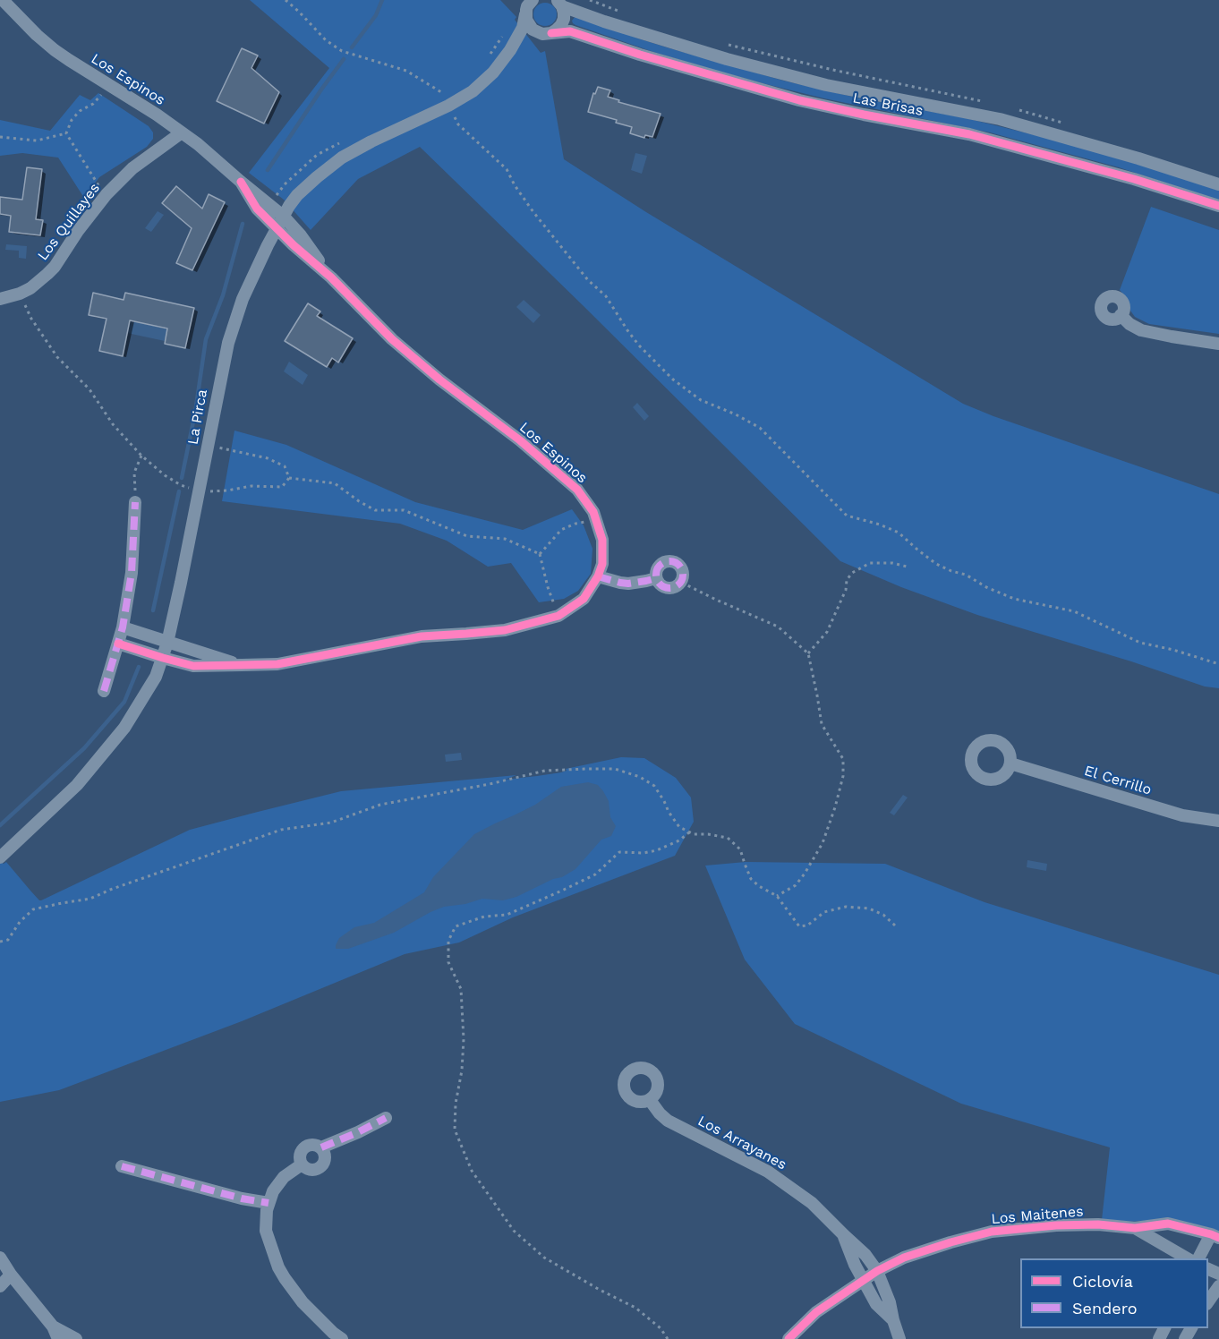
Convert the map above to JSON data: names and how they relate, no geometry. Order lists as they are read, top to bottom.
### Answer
{
  "streets": {
    "street": [
      "Los Espinos",
      "Las Brisas",
      "Los Quillayes",
      "La Pirca",
      "El Cerrillo",
      "Los Arrayanes",
      "Los Maitenes"
    ]
  },
  "crossings": [
    ["Los Espinos", "Los Quillayes"],
    ["Los Espinos", "La Pirca"],
    ["Las Brisas", "La Pirca"],
    ["Los Arrayanes", "Los Maitenes"]
  ],
  "legend": ["Ciclovía", "Sendero"]
}
